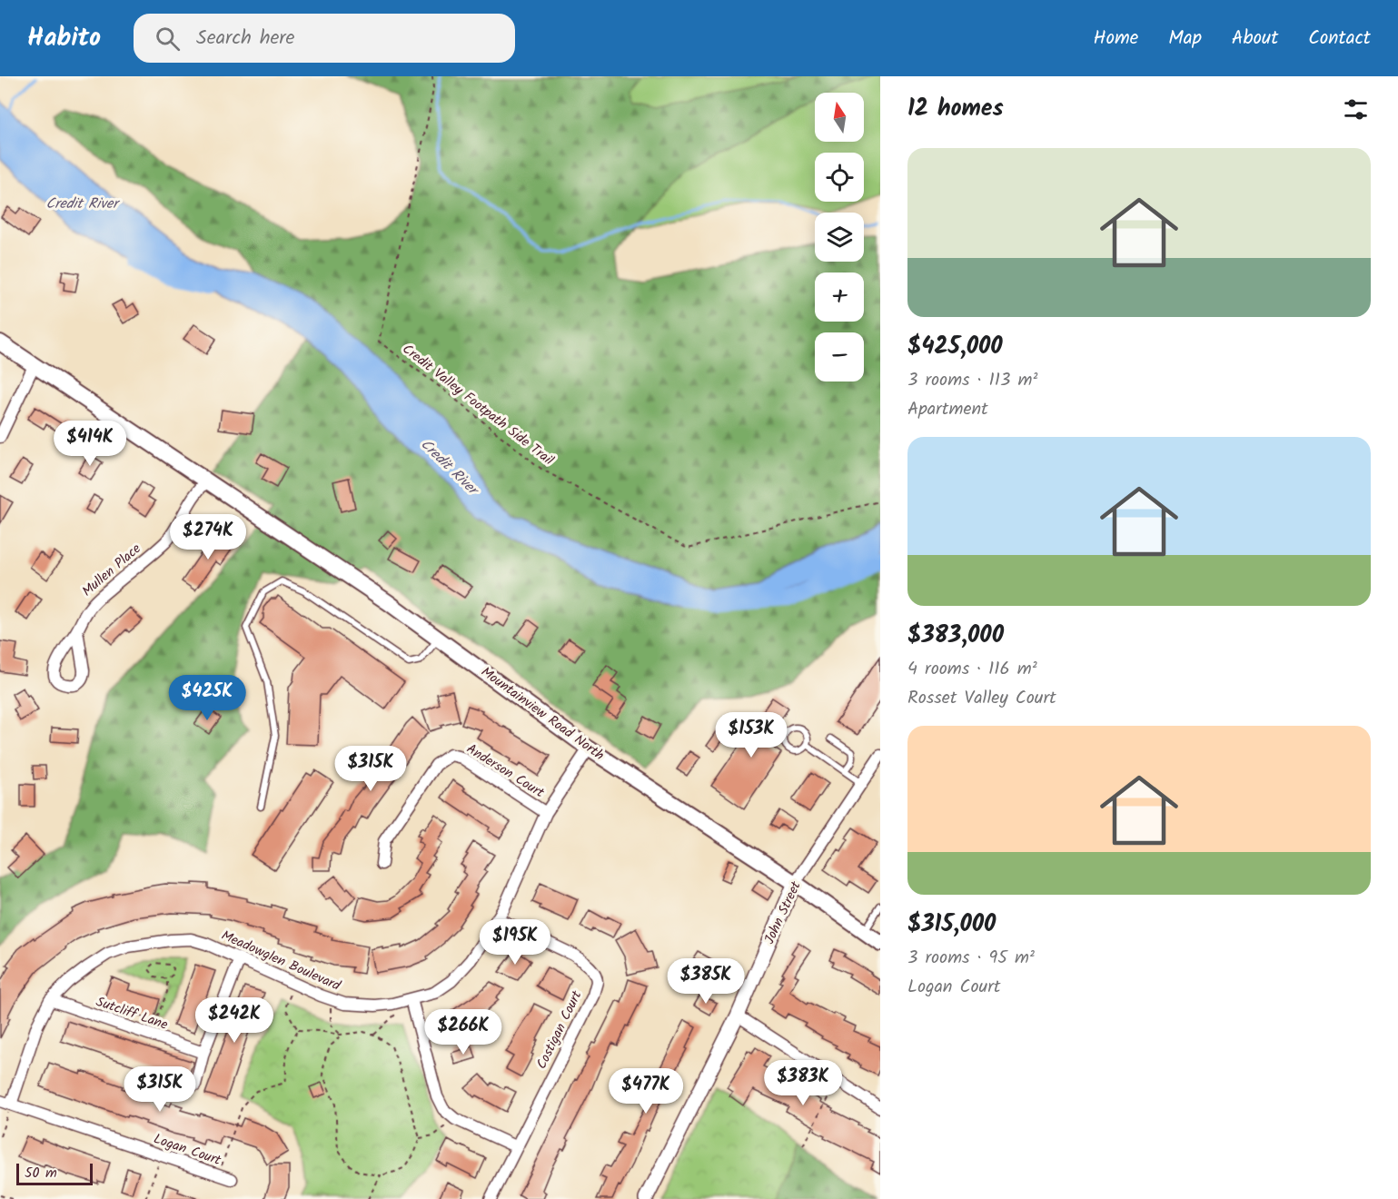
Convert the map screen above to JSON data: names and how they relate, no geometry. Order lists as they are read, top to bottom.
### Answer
{
  "streets": {
    "main road": ["Mountainview Road North"],
    "street": [
      "Mullen Place",
      "Anderson Court",
      "John Street",
      "Meadowglen Boulevard",
      "Sutcliff Lane",
      "Costigan Court",
      "Logan Court"
    ],
    "path": ["Credit Valley Footpath Side Trail"]
  },
  "crossings": [
    ["Mullen Place", "Mountainview Road North"],
    ["Mountainview Road North", "John Street"],
    ["Mountainview Road North", "Meadowglen Boulevard"],
    ["Anderson Court", "Meadowglen Boulevard"],
    ["Meadowglen Boulevard", "Sutcliff Lane"],
    ["Meadowglen Boulevard", "Costigan Court"],
    ["Meadowglen Boulevard", "Logan Court"]
  ],
  "water": ["Credit River"],
  "scale_bar": "50 m",
  "north": "top",
  "page": {
    "header": "Habito",
    "search": "Search here",
    "nav": [
      "Home",
      "Map",
      "About",
      "Contact"
    ],
    "heading": "12 homes",
    "map_buttons": ["+", "−"],
    "list": [
      {
        "name": "$425,000",
        "note": "3 rooms · 113 m² · Apartment"
      },
      {
        "name": "$383,000",
        "note": "4 rooms · 116 m² · Rosset Valley Court"
      },
      {
        "name": "$315,000",
        "note": "3 rooms · 95 m² · Logan Court"
      }
    ],
    "price": [
      "$414K",
      "$274K",
      "$425K",
      "$153K",
      "$315K",
      "$195K",
      "$385K",
      "$242K",
      "$266K",
      "$383K",
      "$315K",
      "$477K"
    ],
    "scale": "50 m"
  }
}
